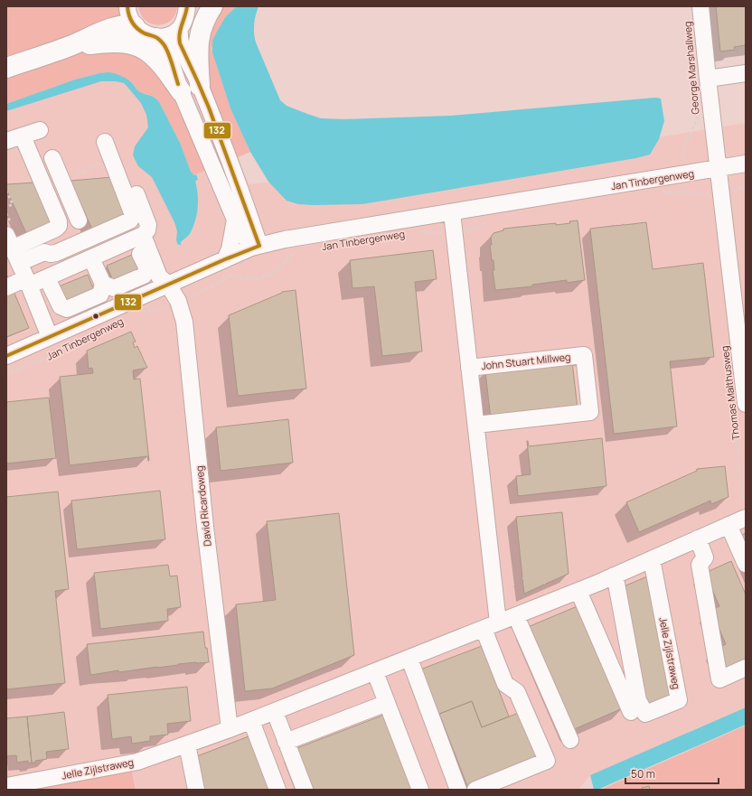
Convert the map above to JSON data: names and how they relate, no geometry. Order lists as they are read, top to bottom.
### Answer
{
  "streets": {
    "street": [
      "George Marshallweg",
      "Jan Tinbergenweg",
      "John Stuart Millweg",
      "Thomas Malthusweg",
      "David Ricardoweg",
      "Jelle Zijlstraweg"
    ]
  },
  "crossings": [
    ["George Marshallweg", "Jan Tinbergenweg"],
    ["George Marshallweg", "Thomas Malthusweg"],
    ["Jan Tinbergenweg", "John Stuart Millweg"],
    ["Jan Tinbergenweg", "Thomas Malthusweg"],
    ["Jan Tinbergenweg", "David Ricardoweg"],
    ["John Stuart Millweg", "Jelle Zijlstraweg"],
    ["Thomas Malthusweg", "Jelle Zijlstraweg"],
    ["David Ricardoweg", "Jelle Zijlstraweg"]
  ],
  "lines": ["transit line 132"],
  "scale_bar": "50 m"
}
